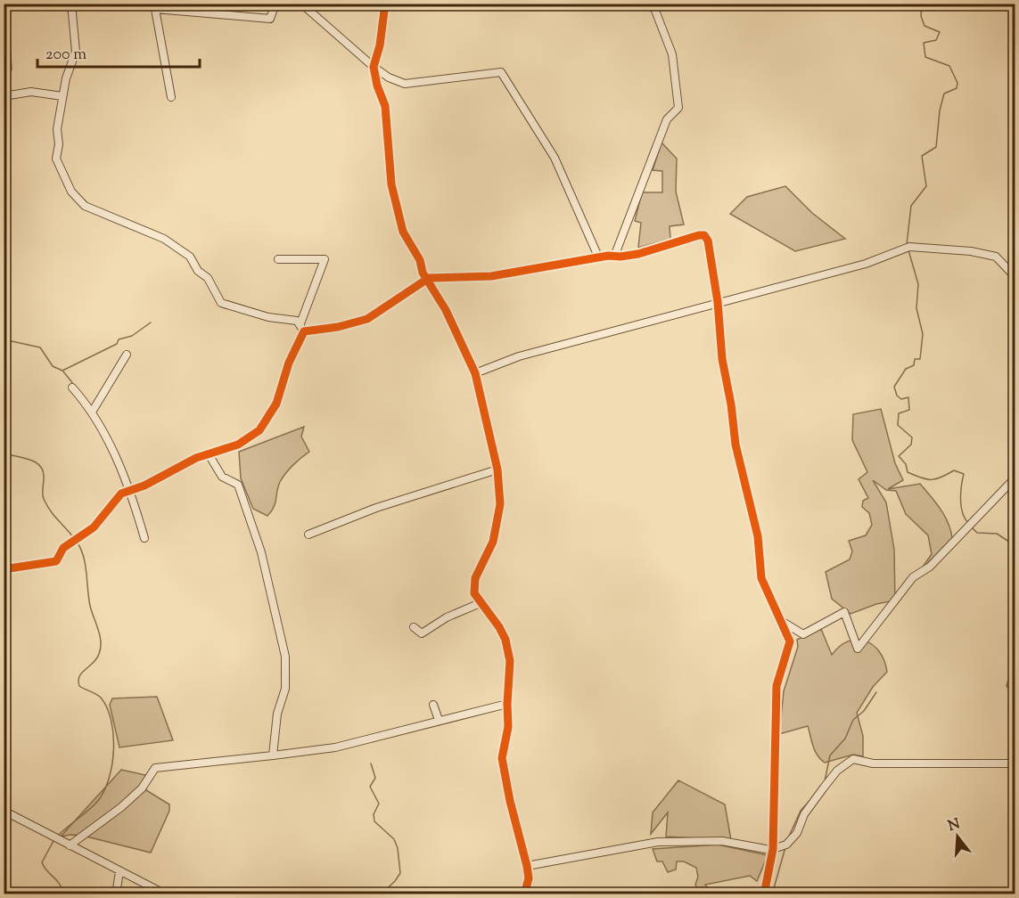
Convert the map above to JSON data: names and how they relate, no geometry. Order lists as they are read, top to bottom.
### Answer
{
  "scale_bar": "200 m",
  "north": "top"
}
